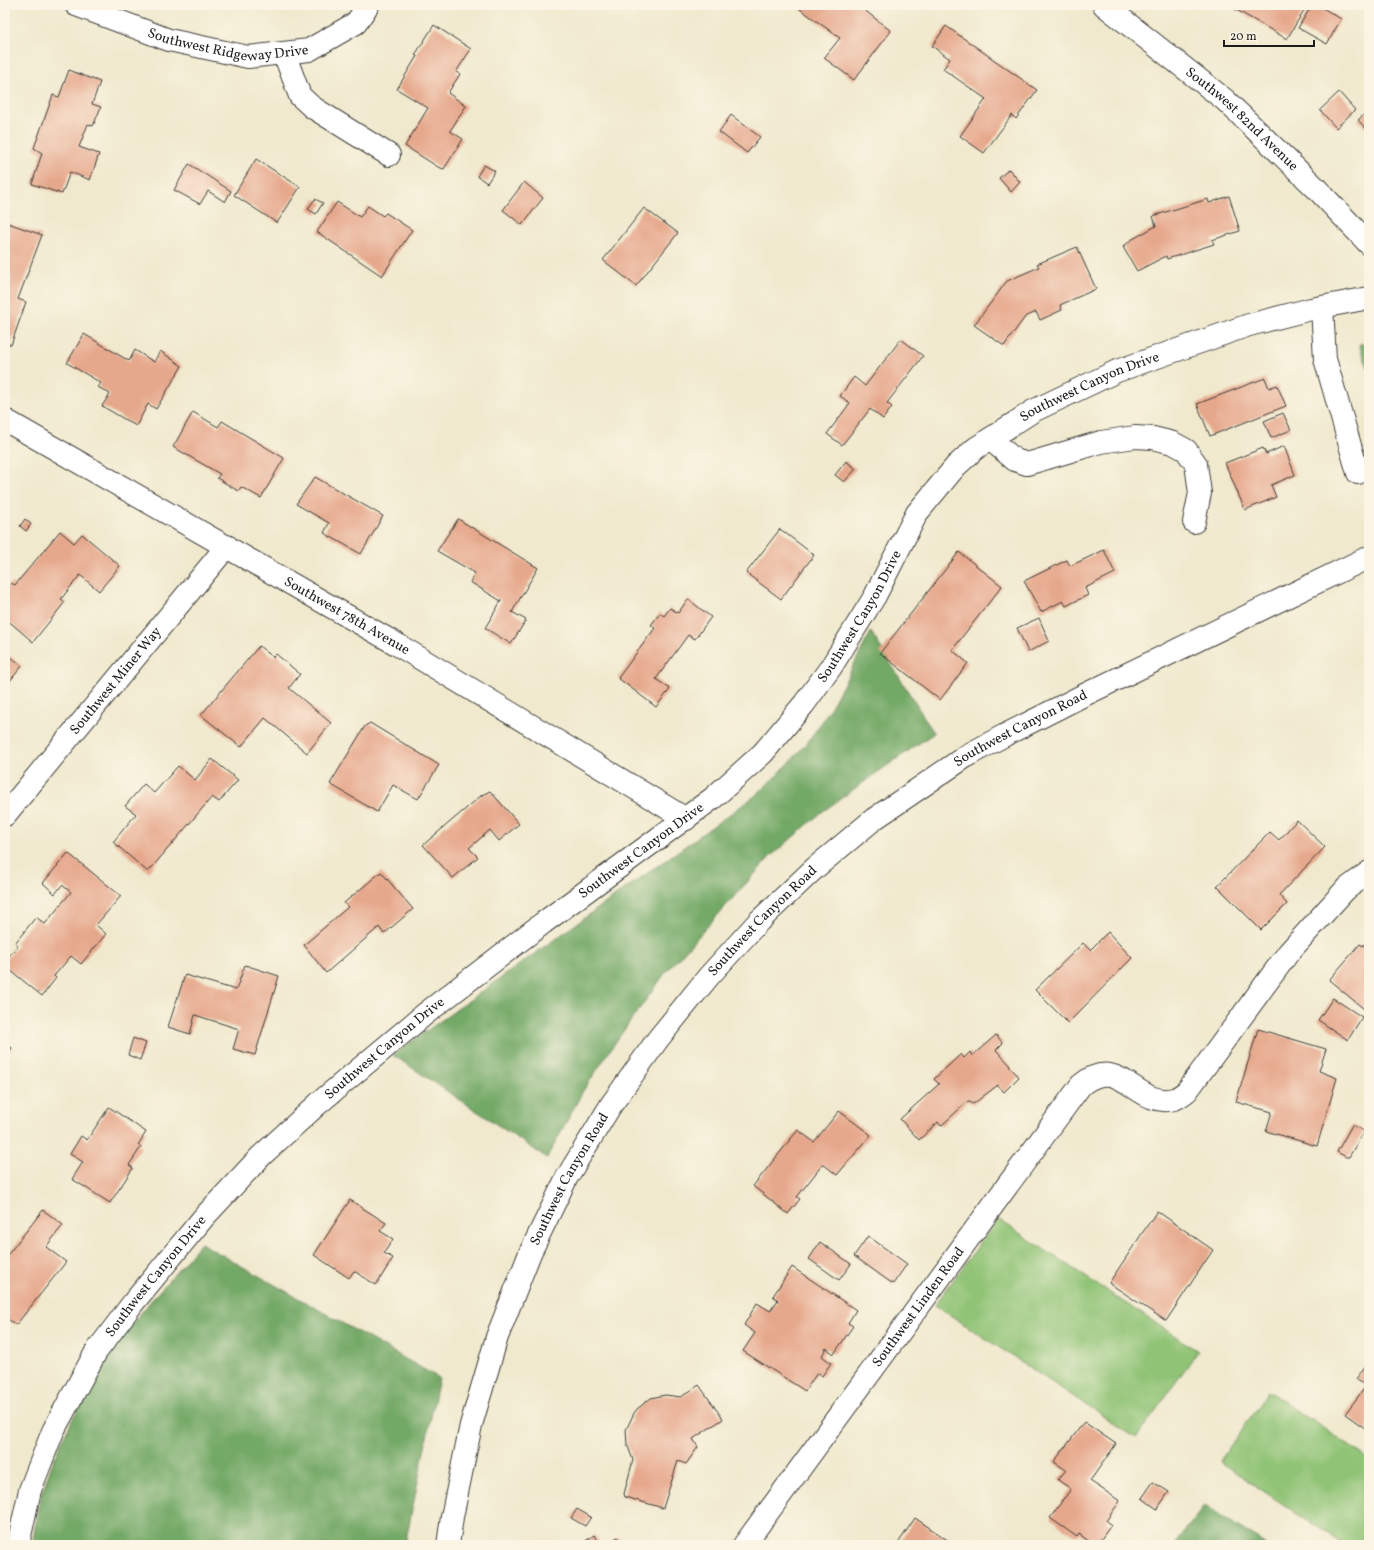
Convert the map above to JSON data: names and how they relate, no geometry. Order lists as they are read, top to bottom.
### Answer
{
  "streets": {
    "street": [
      "Southwest Ridgeway Drive",
      "Southwest 82nd Avenue",
      "Southwest Canyon Drive",
      "Southwest 78th Avenue",
      "Southwest Miner Way",
      "Southwest Canyon Road",
      "Southwest Linden Road"
    ]
  },
  "crossings": [
    ["Southwest Canyon Drive", "Southwest 78th Avenue"],
    ["Southwest 78th Avenue", "Southwest Miner Way"]
  ],
  "scale_bar": "20 m"
}
